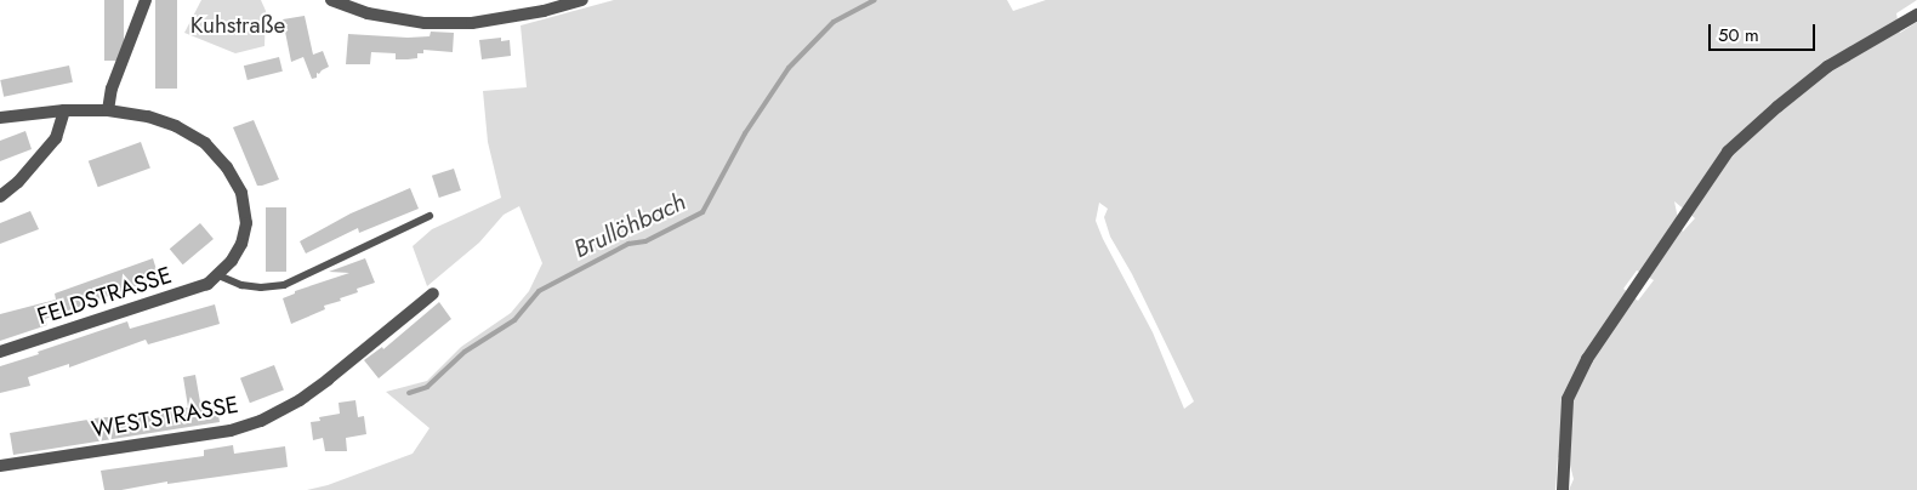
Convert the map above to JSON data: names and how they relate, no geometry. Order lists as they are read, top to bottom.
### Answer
{
  "streets": {
    "street": ["FELDSTRASSE", "WESTSTRASSE"]
  },
  "water": ["Brullöhbach"],
  "parks": ["Kuhstraße"],
  "scale_bar": "50 m"
}
